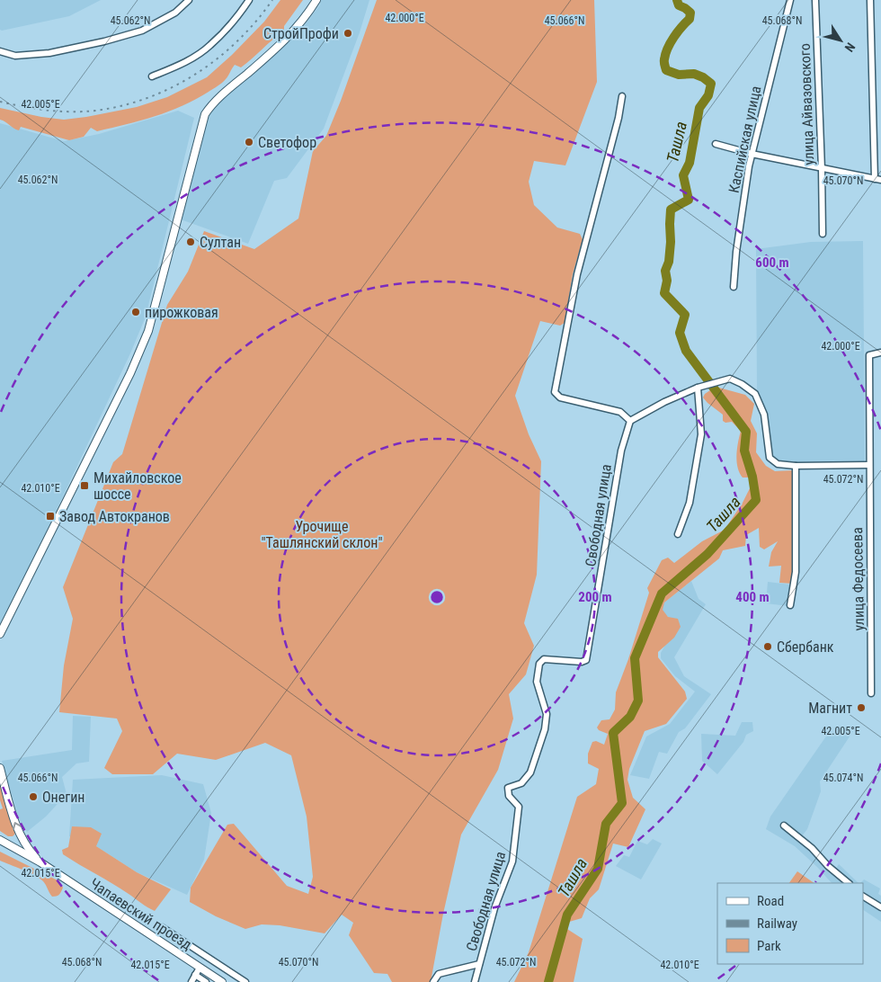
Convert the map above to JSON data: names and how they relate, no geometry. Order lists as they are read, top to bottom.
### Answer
{
  "streets": {
    "main road": ["Чапаевский проезд"],
    "street": [
      "улица Айвазовского",
      "Каспийская улица",
      "Свободная улица",
      "улица Федосеева"
    ]
  },
  "water": ["Ташла"],
  "parks": ["Урочище \"Ташлянский склон\""],
  "places": {
    "other": [
      "СтройПрофи",
      "Светофор",
      "Султан",
      "пирожковая",
      "Сбербанк",
      "Магнит",
      "Онегин"
    ],
    "transit": ["Михайловское шоссе", "Завод Автокранов"]
  },
  "legend": ["Road", "Railway", "Park"],
  "north": "bottom right",
  "coordinates": [
    "42.000°E",
    "45.066°N",
    "45.068°N",
    "45.062°N",
    "42.005°E",
    "45.070°N",
    "45.072°N",
    "42.010°E",
    "45.074°N",
    "42.015°E"
  ],
  "rings": ["600 m", "200 m", "400 m"]
}
